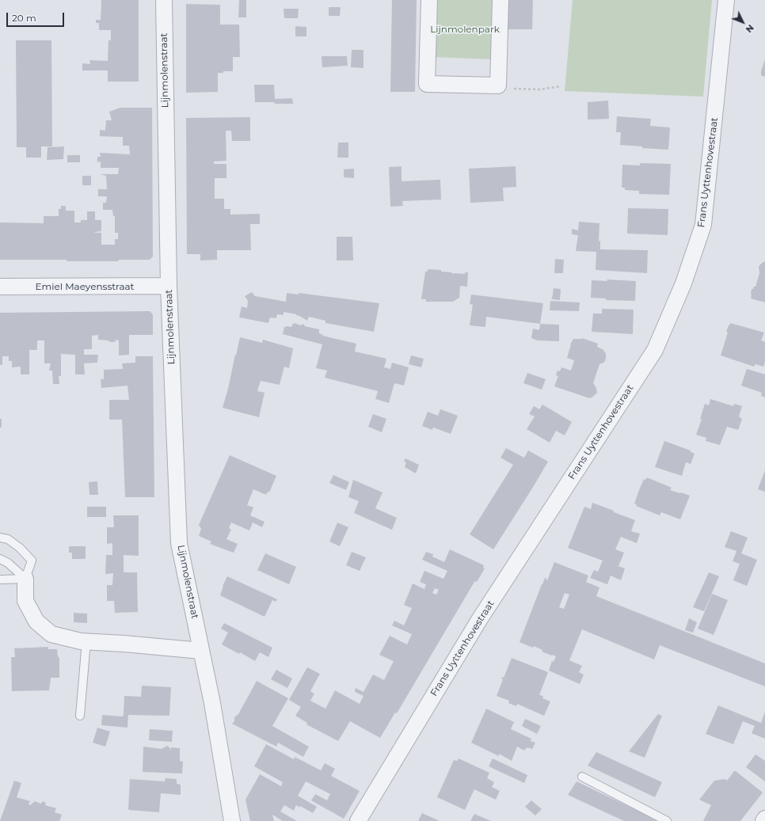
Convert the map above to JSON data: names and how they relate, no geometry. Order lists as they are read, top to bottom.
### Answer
{
  "streets": {
    "street": ["Lijnmolenstraat", "Frans Uyttenhovestraat", "Emiel Maeyensstraat"]
  },
  "crossings": [
    ["Lijnmolenstraat", "Emiel Maeyensstraat"]
  ],
  "parks": ["Lijnmolenpark"],
  "scale_bar": "20 m",
  "north": "bottom right"
}
